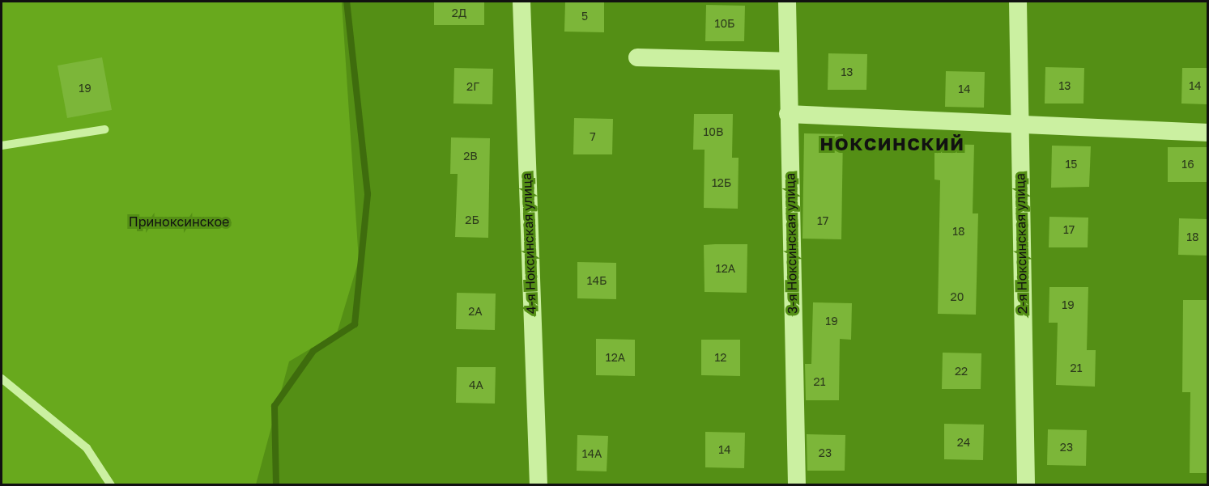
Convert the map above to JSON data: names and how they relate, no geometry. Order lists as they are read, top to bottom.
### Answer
{
  "streets": {
    "street": ["4-я Ноксинская улица", "3-я Ноксинская улица", "2-я Ноксинская улица"]
  },
  "districts": ["НОКСИНСКИЙ"],
  "parks": ["Приноксинское"],
  "house_numbers": [
    "2Д",
    "5",
    "10Б",
    "13",
    "13",
    "14",
    "2Г",
    "19",
    "14",
    "10В",
    "7",
    "2В",
    "15",
    "16",
    "12Б",
    "2Б",
    "17",
    "17",
    "18",
    "18",
    "12А",
    "14Б",
    "20",
    "19",
    "2А",
    "19",
    "12А",
    "12",
    "21",
    "22",
    "21",
    "4А",
    "24",
    "23",
    "14",
    "23",
    "14А"
  ]
}
